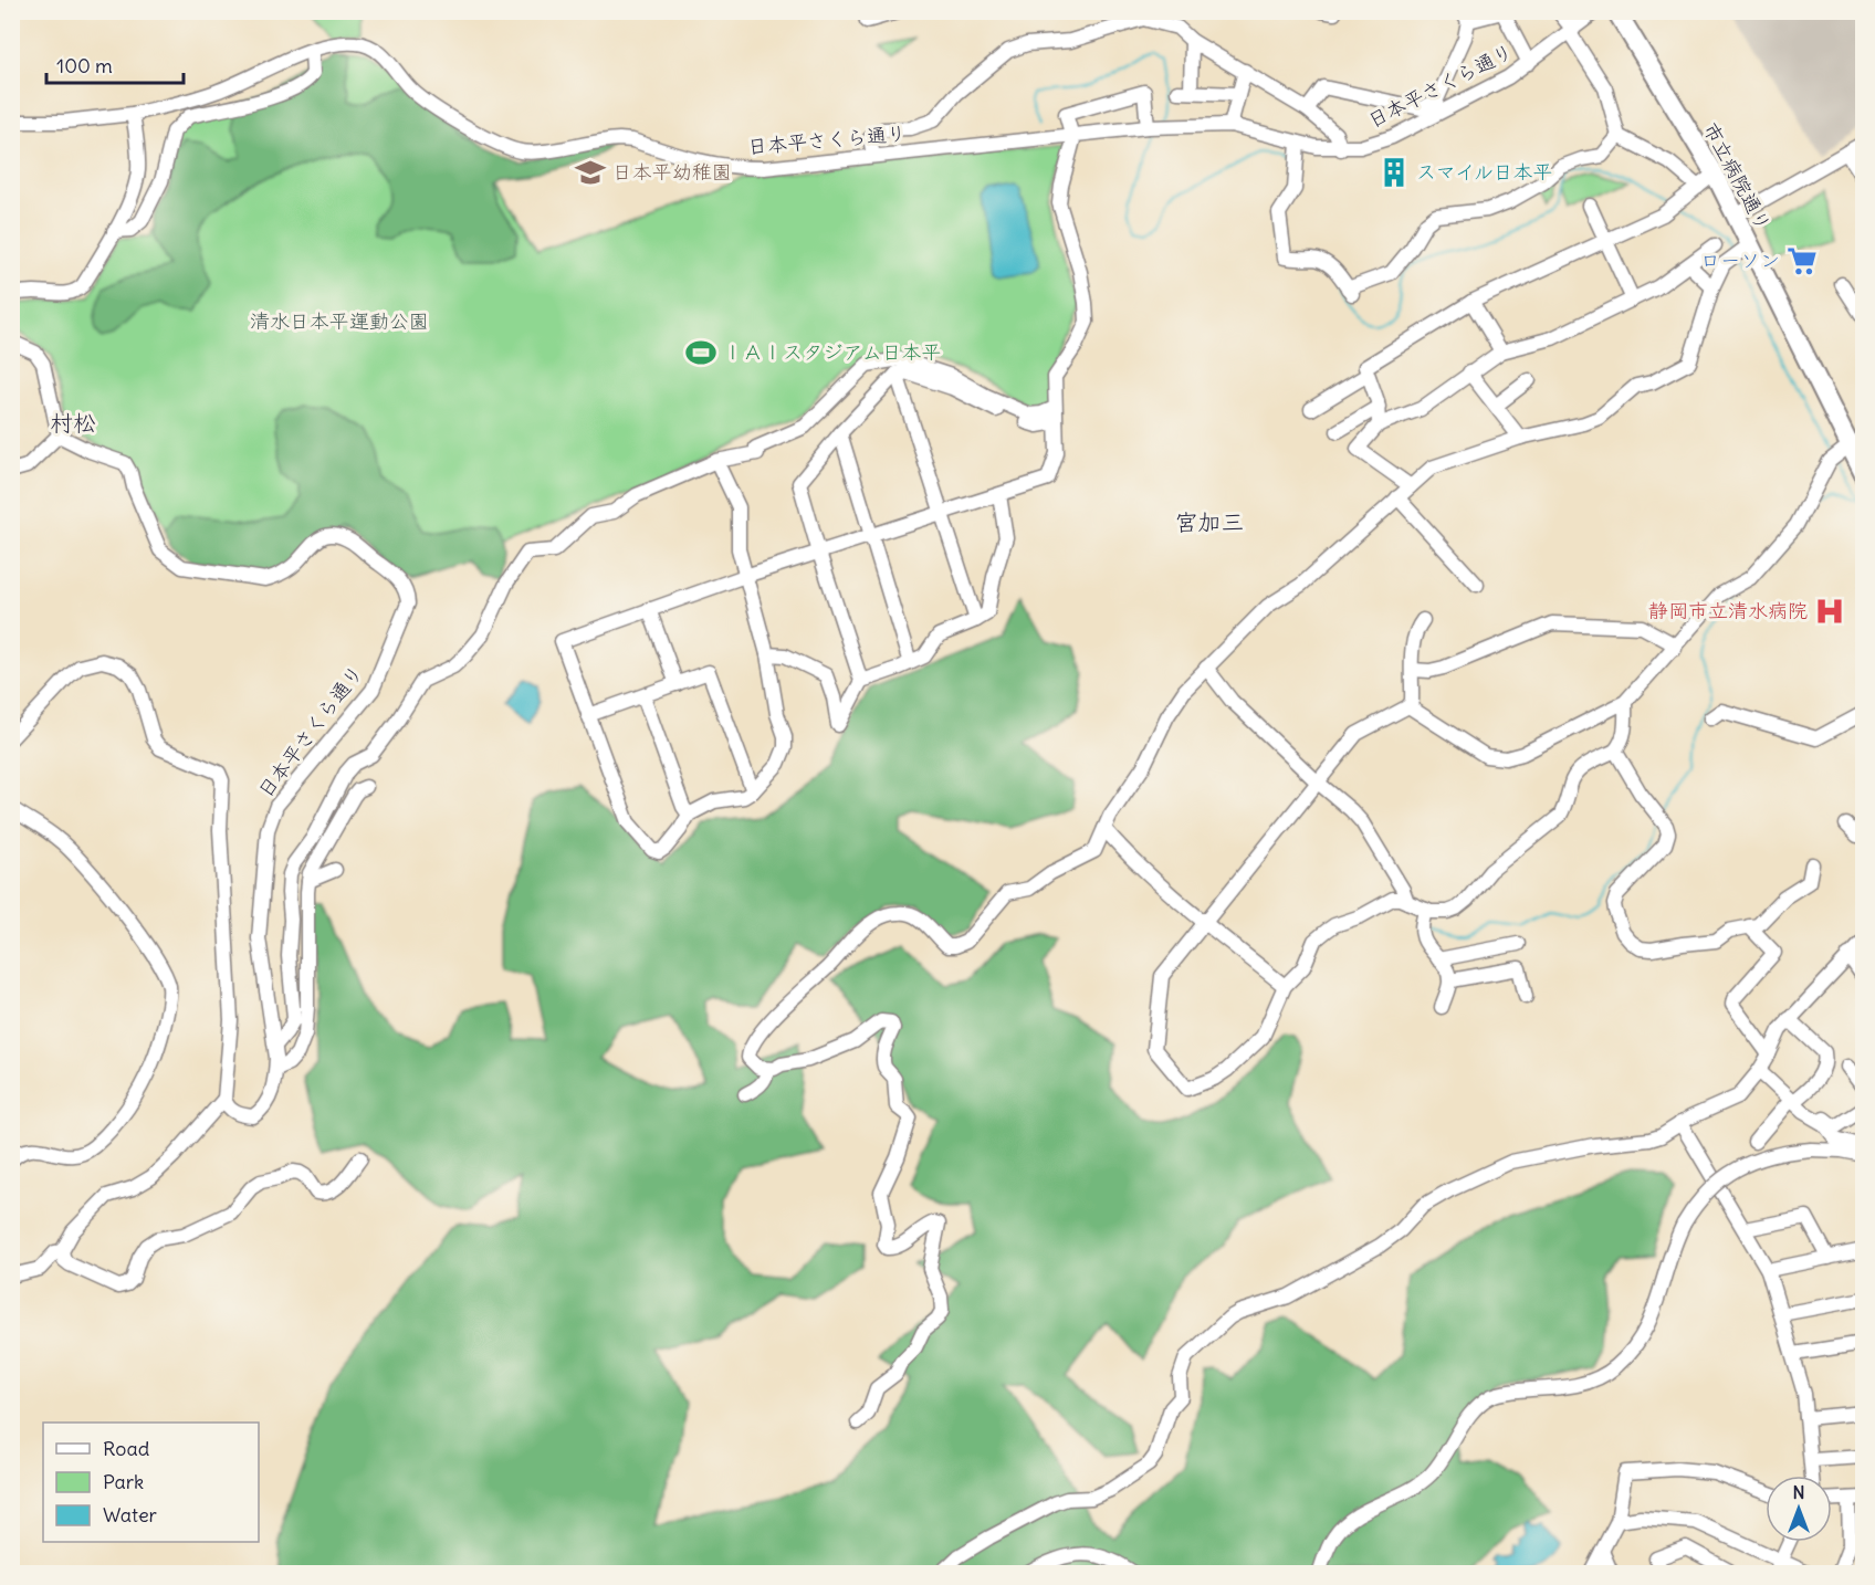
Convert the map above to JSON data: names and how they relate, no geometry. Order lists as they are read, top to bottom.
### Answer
{
  "streets": {
    "main road": ["市立病院通り"],
    "street": ["日本平さくら通り"]
  },
  "districts": ["村松", "宮加三"],
  "parks": ["清水日本平運動公園"],
  "places": {
    "school or university": ["日本平幼稚園"],
    "building": ["スマイル日本平"],
    "supermarket": ["ローソン"],
    "sports": ["ＩＡＩスタジアム日本平"],
    "hospital": ["静岡市立清水病院"]
  },
  "legend": ["Road", "Park", "Water"],
  "scale_bar": "100 m",
  "north": "top"
}
